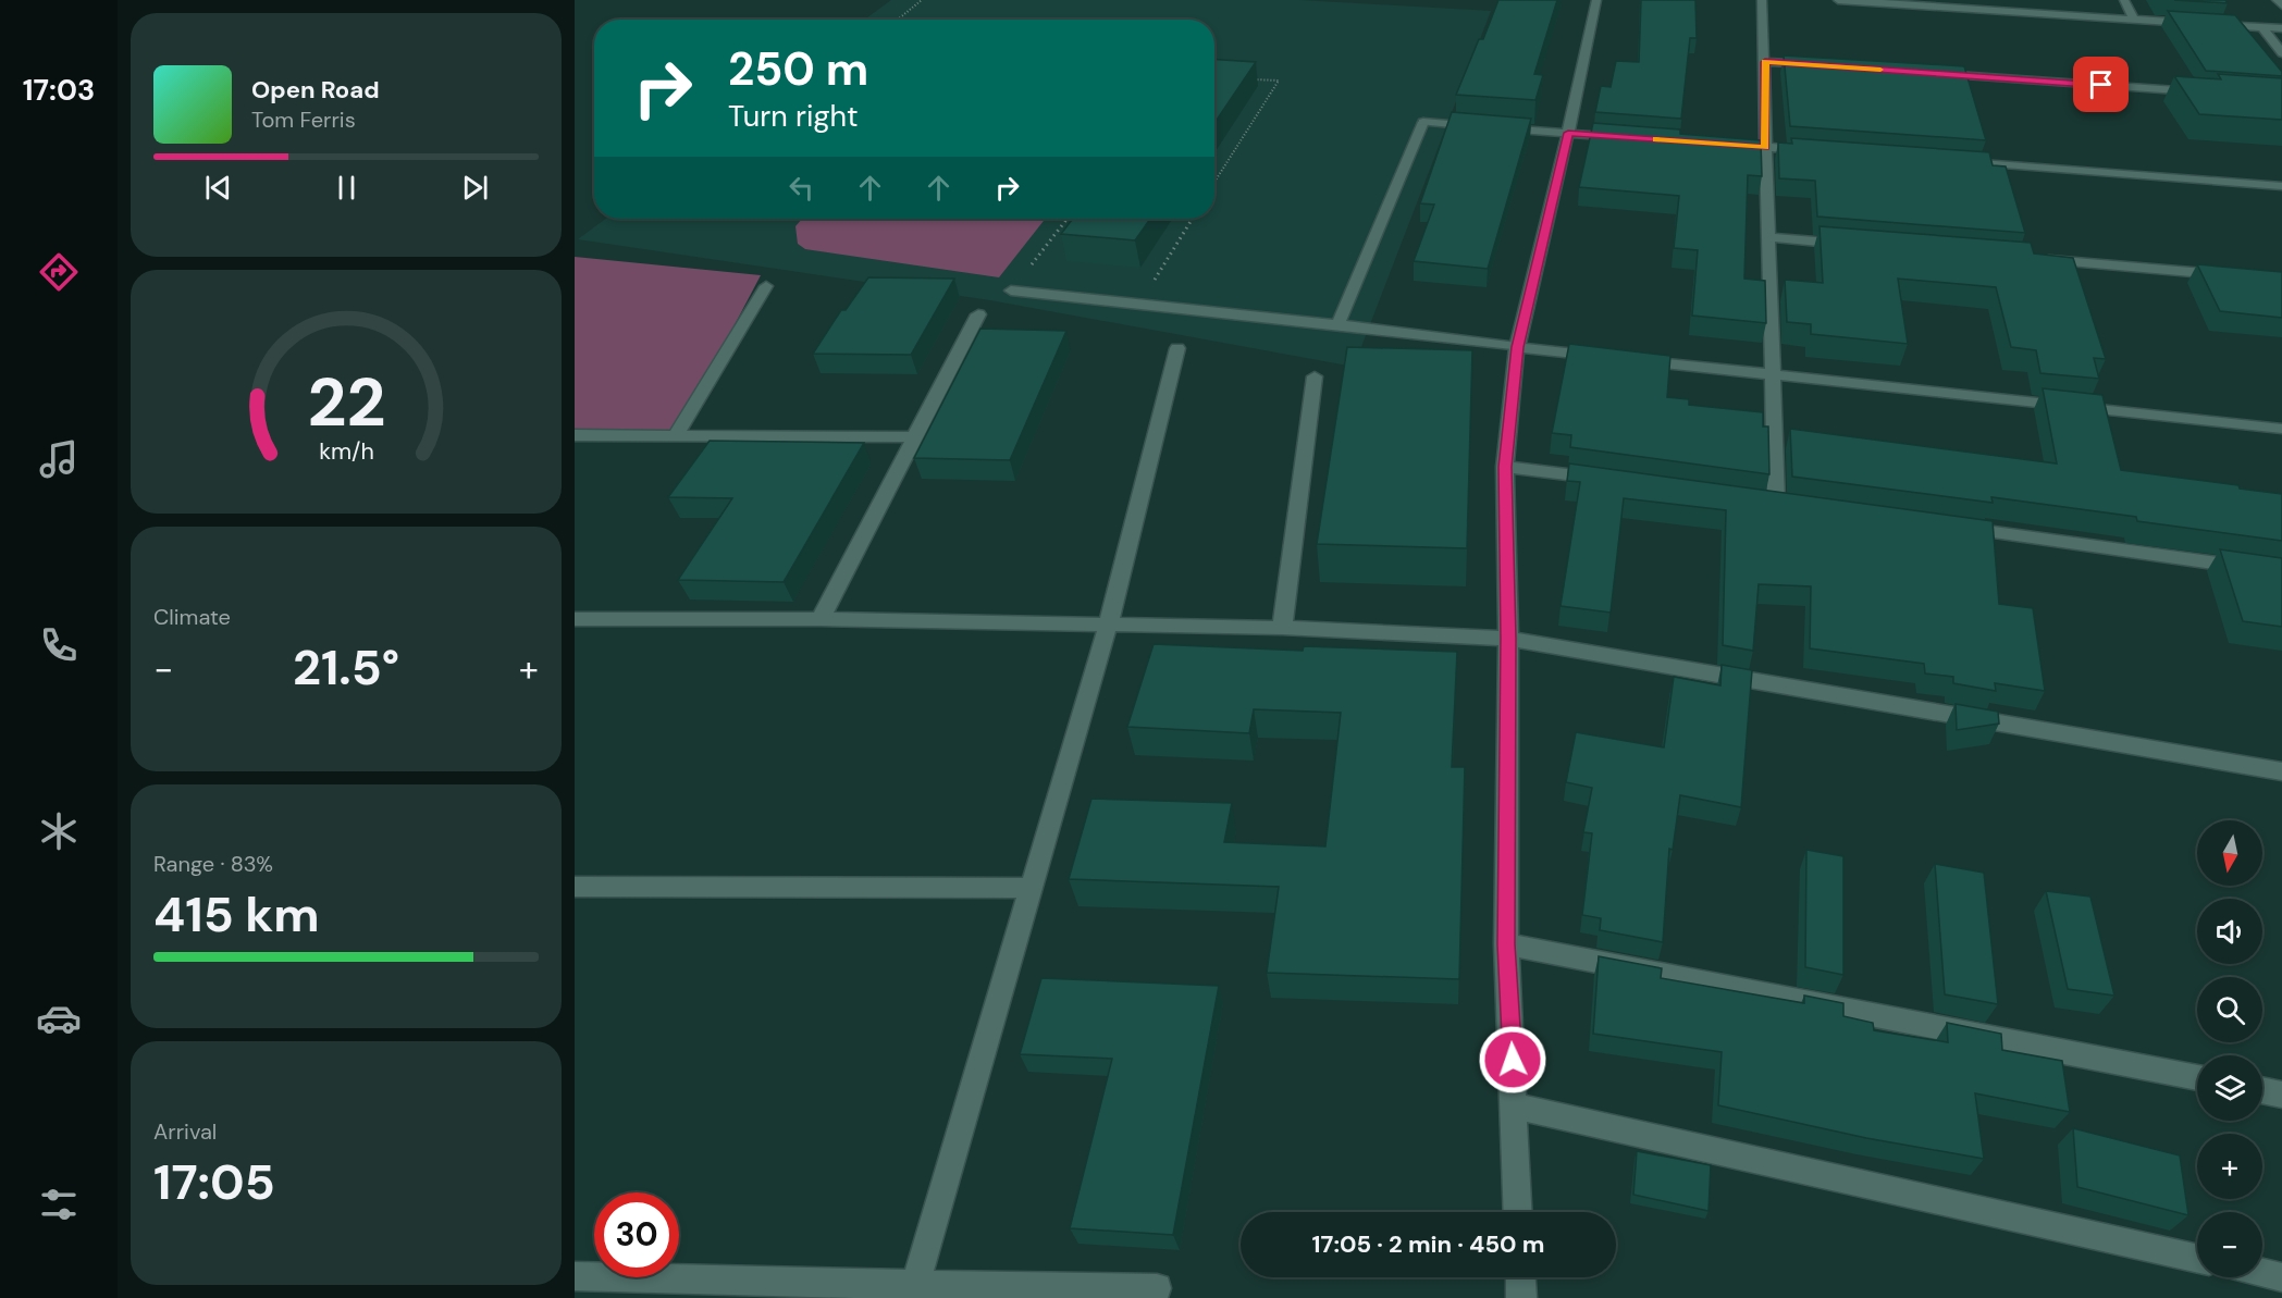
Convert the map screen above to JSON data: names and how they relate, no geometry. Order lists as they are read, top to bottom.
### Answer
{
  "north": "bottom",
  "page": {
    "tabs": "17:03",
    "turn": ["250 m", "Turn right"],
    "song": ["Open Road", "Tom Ferris"],
    "tile": [
      "Climate",
      ["Range · 83%", "415 km"],
      ["Arrival", "17:05"]
    ],
    "heat": ["−", "21.5°", "+"],
    "map_buttons": ["+", "−"],
    "limit": "30",
    "trip": "17:05 · 2 min · 450 m",
    "gauge": ["22", "km/h"]
  }
}
